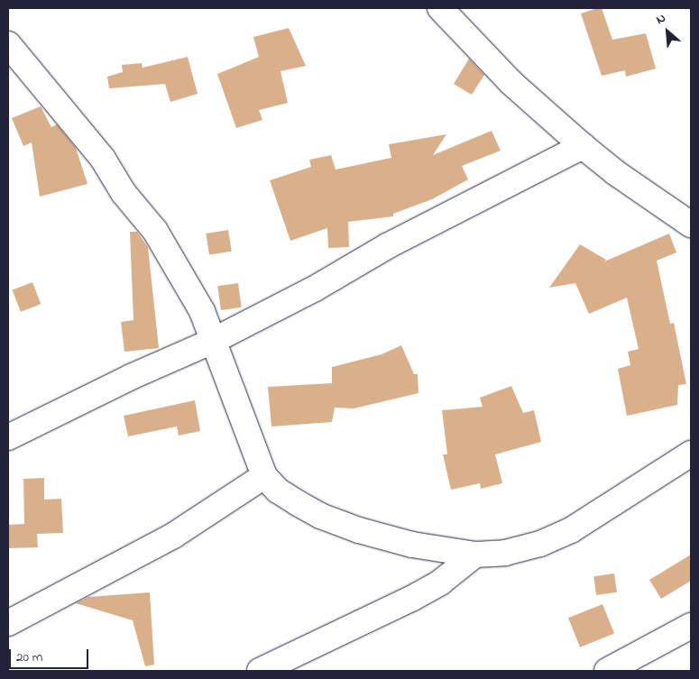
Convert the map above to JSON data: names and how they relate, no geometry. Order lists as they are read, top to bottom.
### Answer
{
  "scale_bar": "20 m",
  "north": "top left"
}
